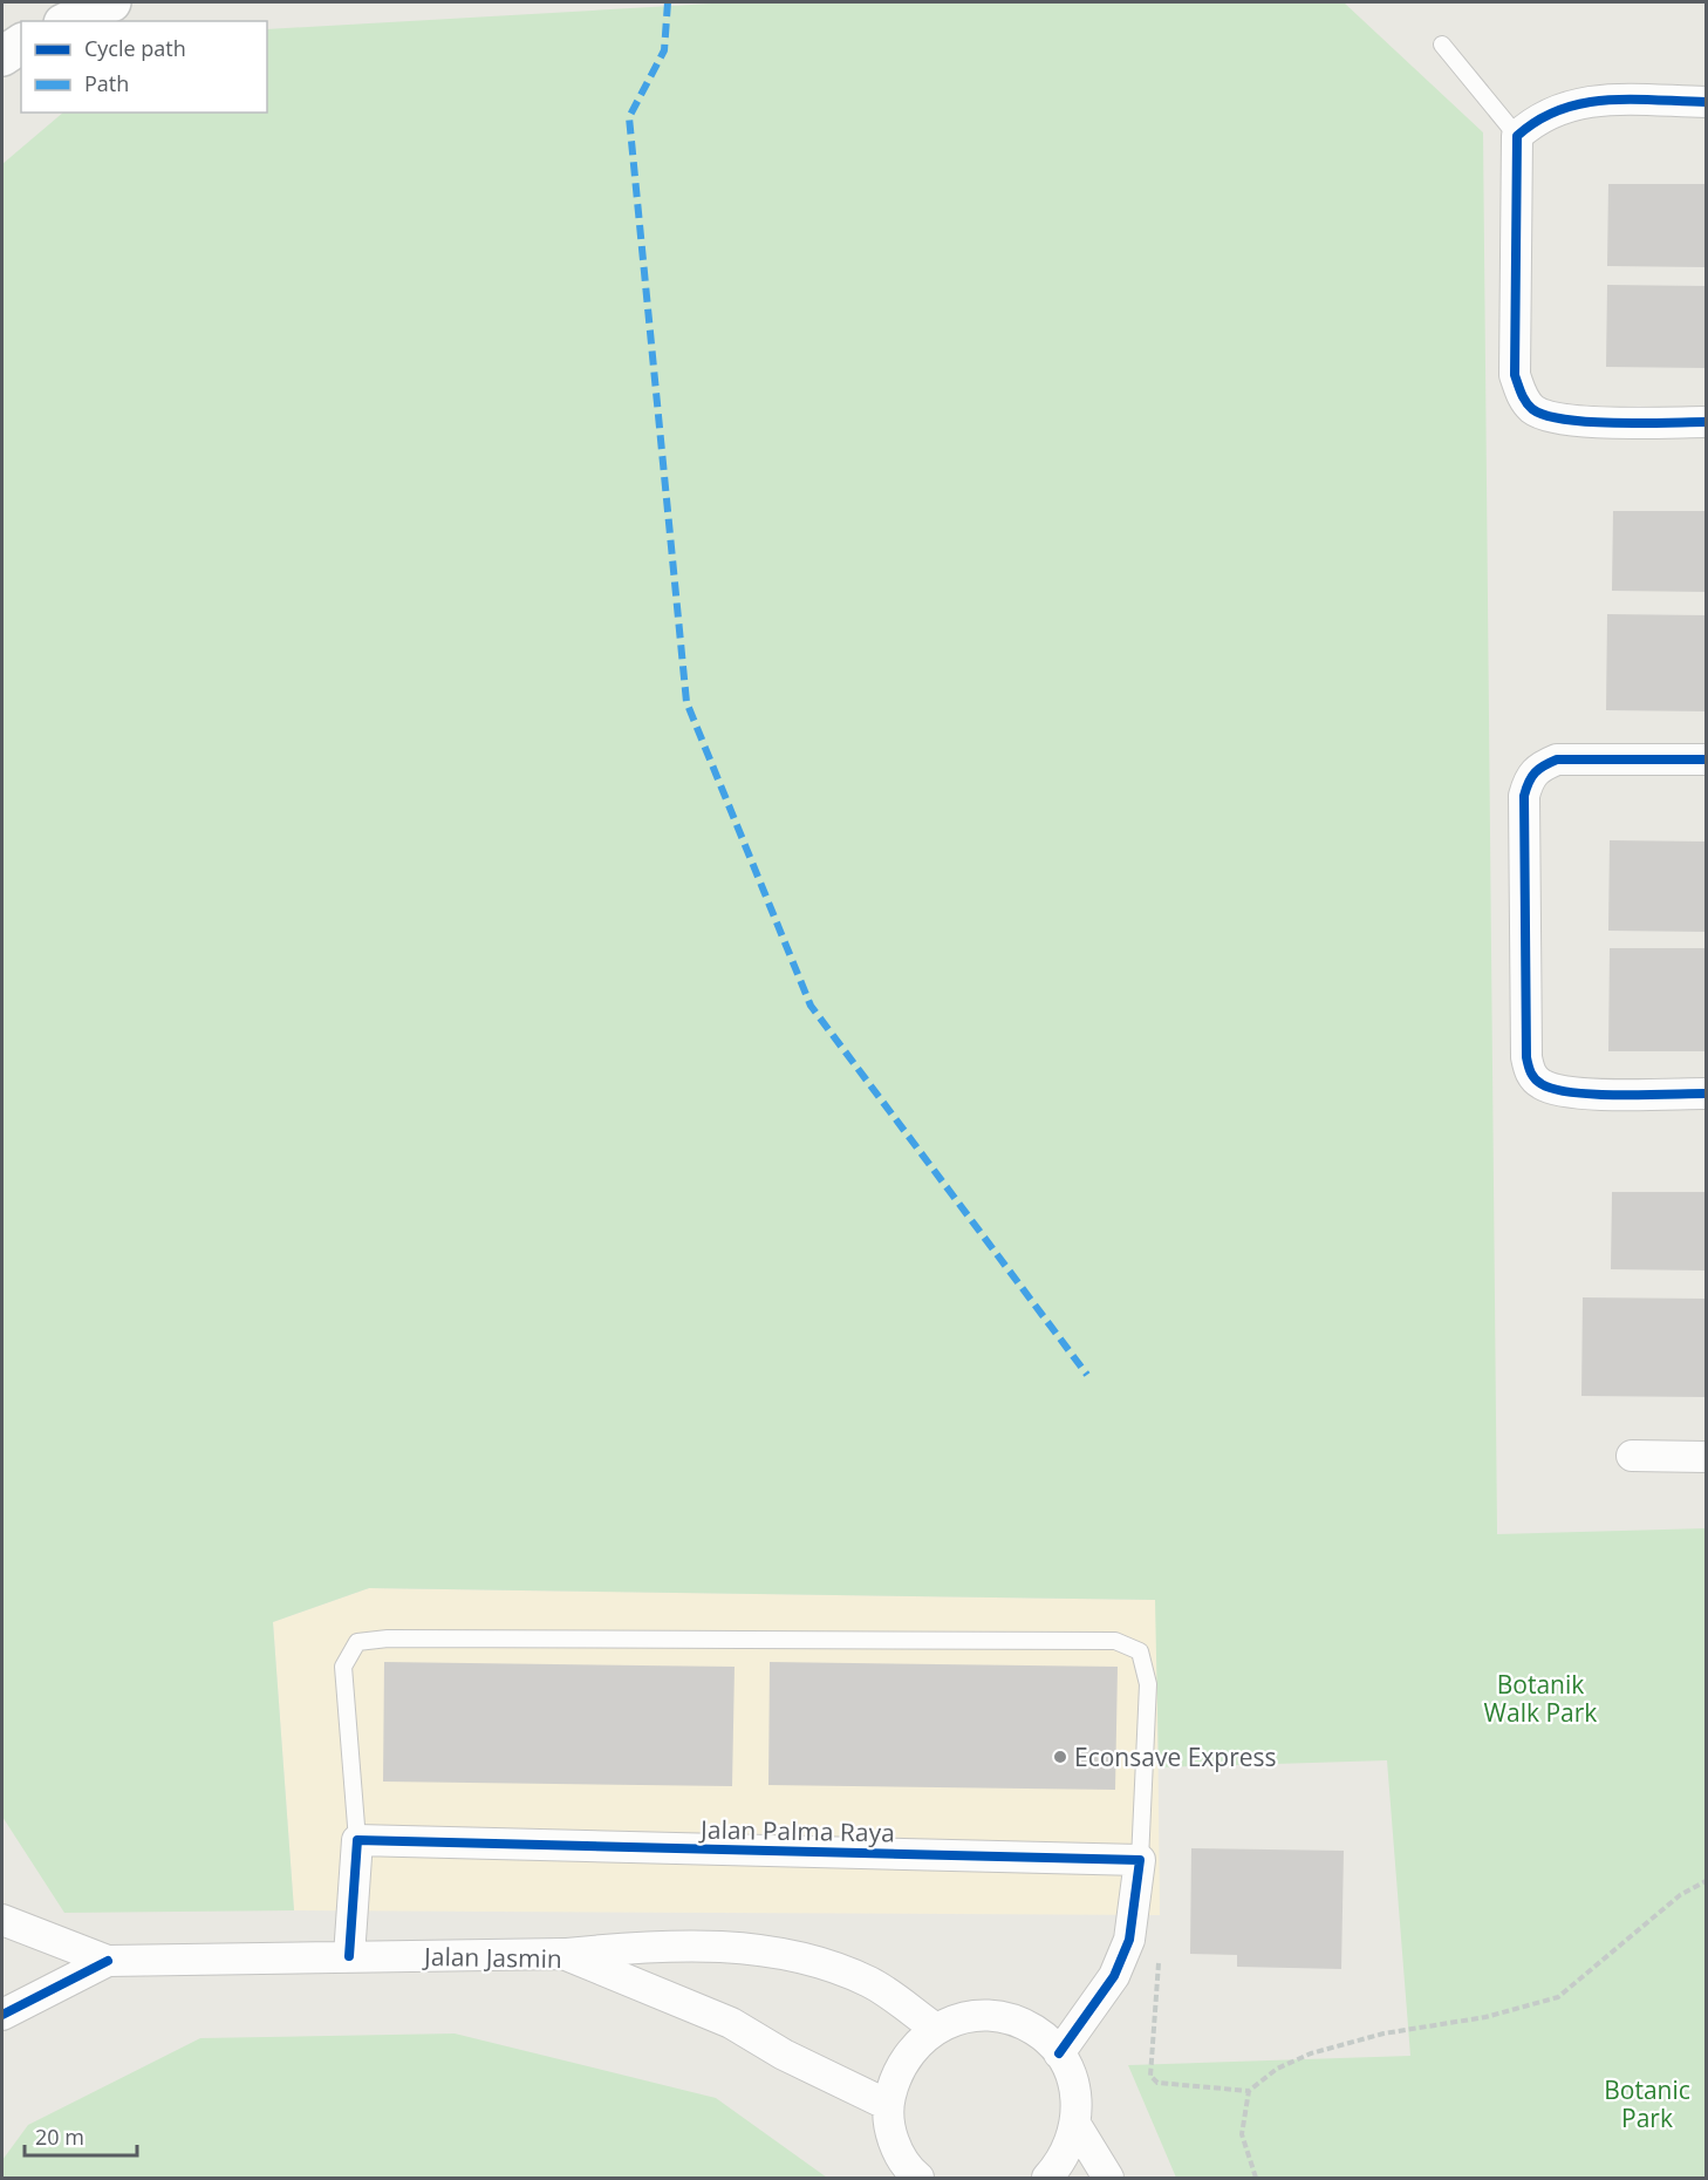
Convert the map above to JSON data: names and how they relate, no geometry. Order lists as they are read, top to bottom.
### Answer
{
  "streets": {
    "street": ["Jalan Palma Raya", "Jalan Jasmin"]
  },
  "parks": ["Botanik Walk Park", "Botanic Park"],
  "places": ["Econsave Express"],
  "legend": ["Cycle path", "Path"],
  "scale_bar": "20 m"
}
